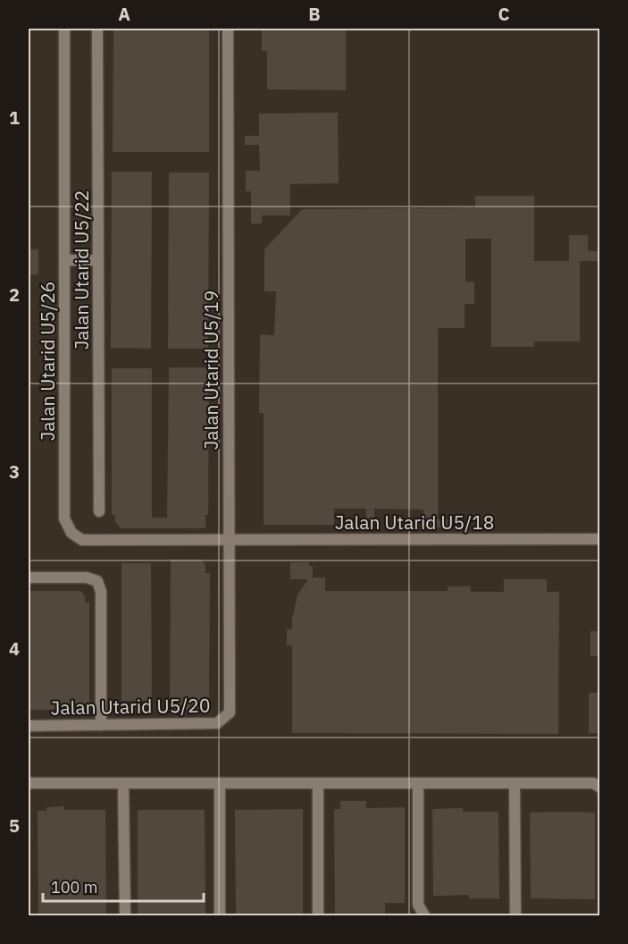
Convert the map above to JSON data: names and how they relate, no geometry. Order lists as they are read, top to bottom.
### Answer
{
  "streets": {
    "street": [
      "Jalan Utarid U5/22",
      "Jalan Utarid U5/26",
      "Jalan Utarid U5/19",
      "Jalan Utarid U5/18",
      "Jalan Utarid U5/20"
    ]
  },
  "crossings": [
    ["Jalan Utarid U5/26", "Jalan Utarid U5/19"],
    ["Jalan Utarid U5/26", "Jalan Utarid U5/18"],
    ["Jalan Utarid U5/19", "Jalan Utarid U5/18"],
    ["Jalan Utarid U5/19", "Jalan Utarid U5/20"]
  ],
  "scale_bar": "100 m",
  "grid": {
    "columns": ["A", "B", "C"],
    "rows": [
      "1",
      "2",
      "3",
      "4",
      "5"
    ]
  }
}
